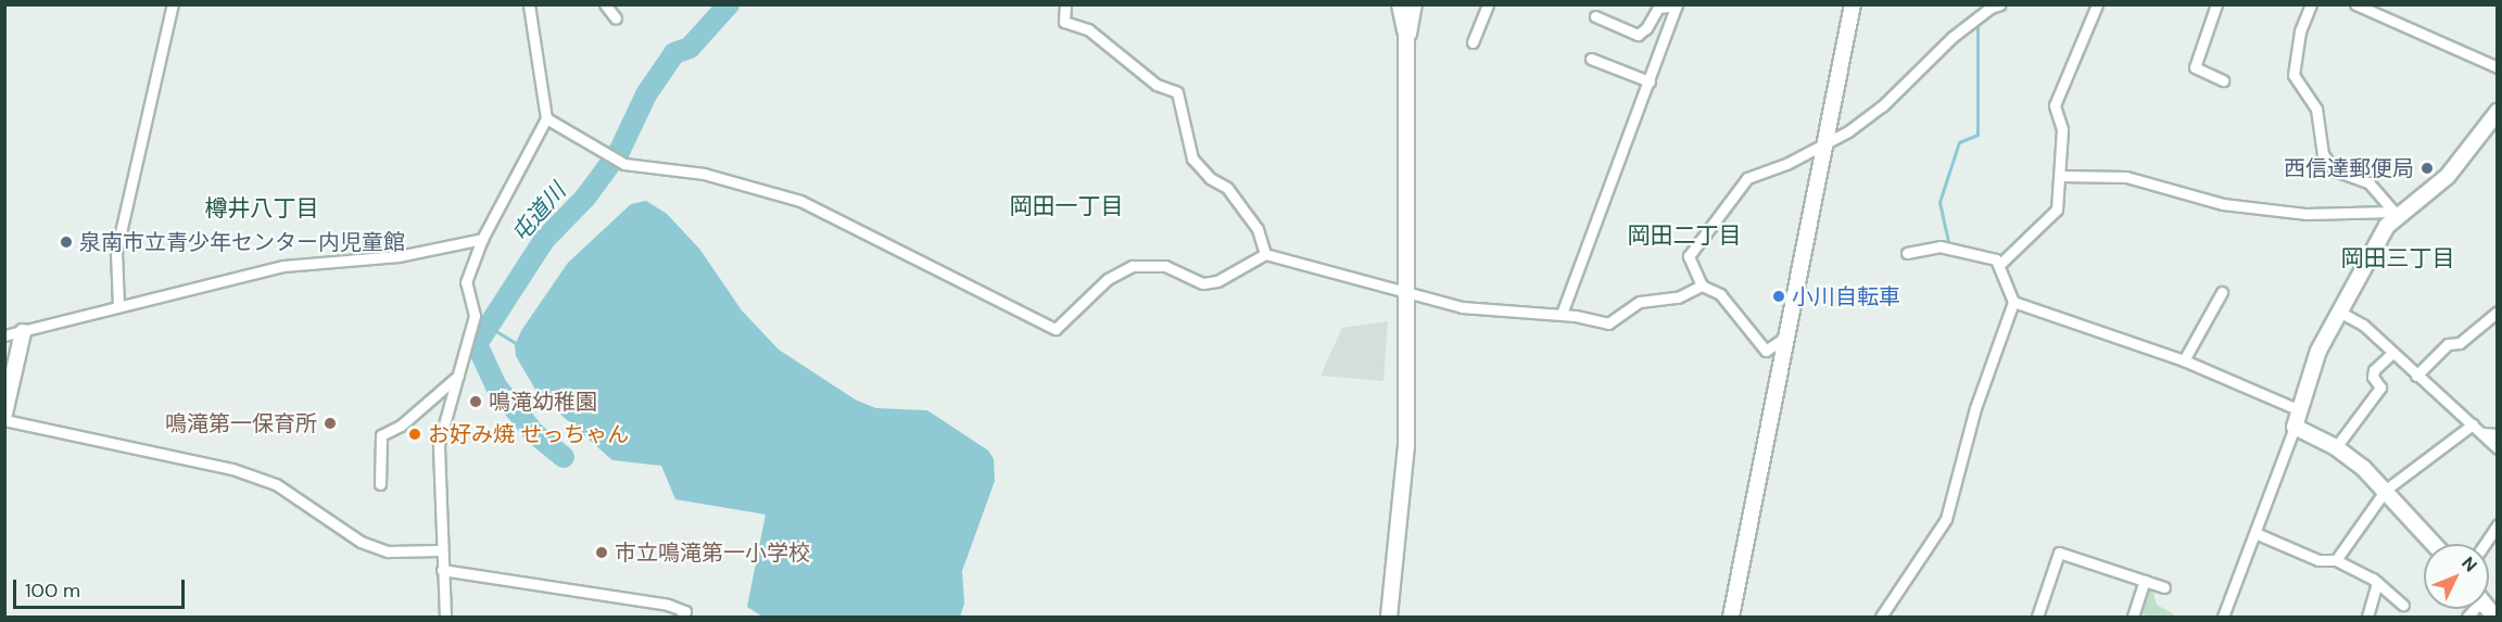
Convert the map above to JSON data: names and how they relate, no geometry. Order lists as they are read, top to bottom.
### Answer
{
  "districts": [
    "岡田一丁目",
    "樽井八丁目",
    "岡田二丁目",
    "岡田三丁目"
  ],
  "water": ["屯道川"],
  "places": [
    "西信達郵便局",
    "泉南市立青少年センター内児童館",
    "小川自転車",
    "鳴滝幼稚園",
    "鳴滝第一保育所",
    "お好み焼 せっちゃん",
    "市立鳴滝第一小学校"
  ],
  "scale_bar": "100 m",
  "north": "top right"
}
